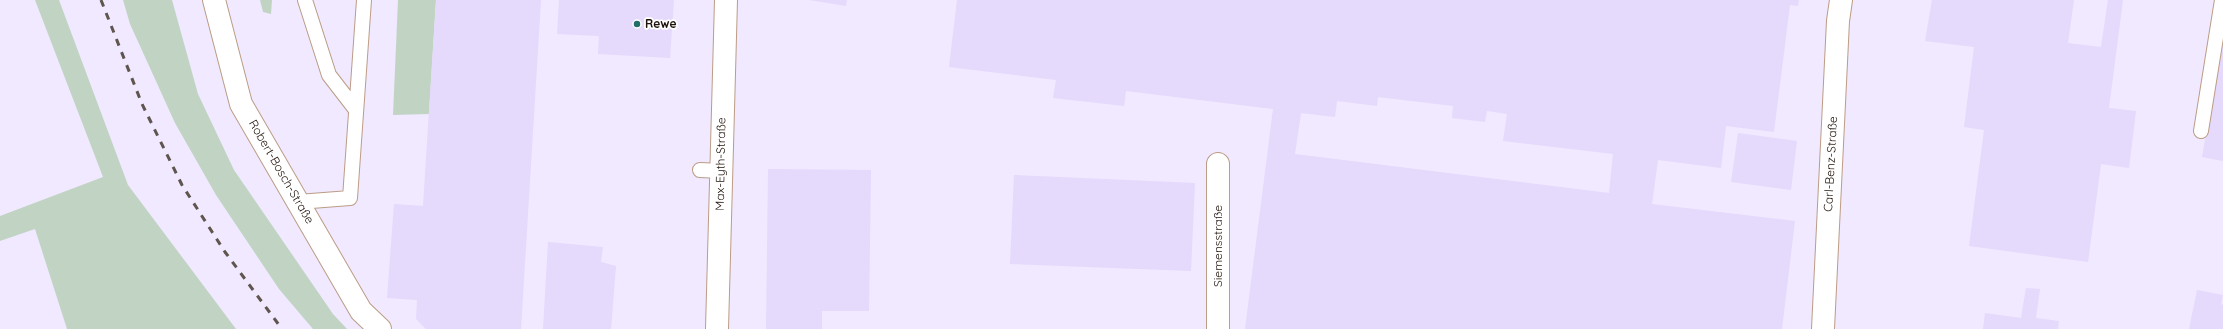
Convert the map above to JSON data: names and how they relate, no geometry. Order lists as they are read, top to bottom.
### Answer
{
  "streets": {
    "street": [
      "Max-Eyth-Straße",
      "Carl-Benz-Straße",
      "Robert-Bosch-Straße",
      "Siemensstraße"
    ]
  },
  "places": ["Rewe"]
}
